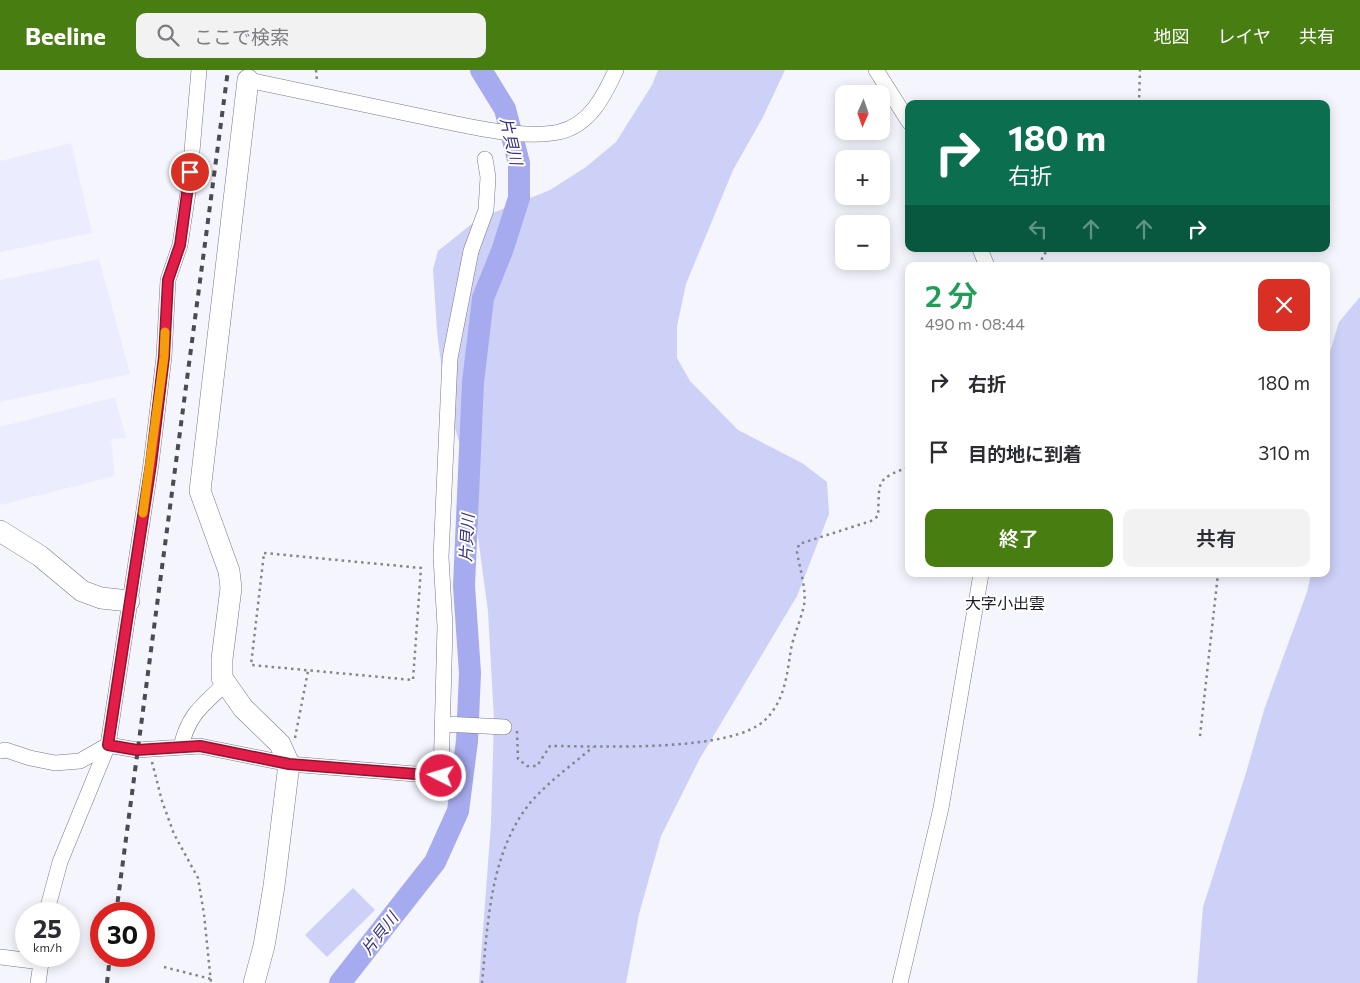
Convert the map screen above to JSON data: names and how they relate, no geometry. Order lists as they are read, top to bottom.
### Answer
{
  "districts": ["大字小出雲"],
  "water": ["片貝川"],
  "north": "bottom",
  "page": {
    "header": "Beeline",
    "search": "ここで検索",
    "nav": ["地図", "レイヤ", "共有"],
    "map_buttons": ["+", "−"],
    "turn": ["180 m", "右折"],
    "heading": ["2 分", "490 m · 08:44"],
    "list": [
      {
        "name": "右折",
        "value": "180 m"
      },
      {
        "name": "目的地に到着",
        "value": "310 m"
      }
    ],
    "buttons": ["終了", "共有"],
    "speed": "25 km/h",
    "limit": "30"
  }
}
